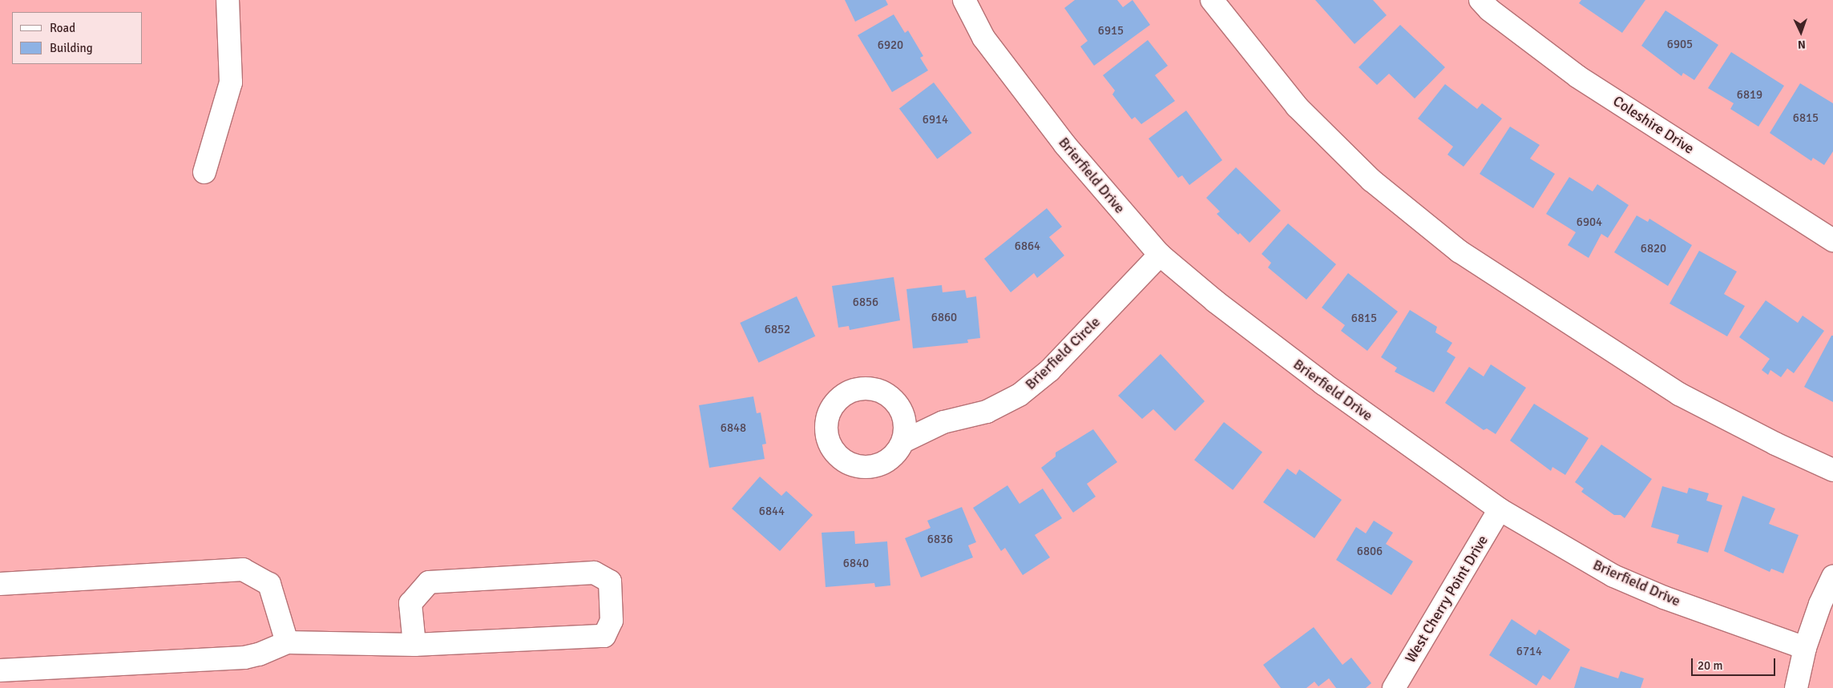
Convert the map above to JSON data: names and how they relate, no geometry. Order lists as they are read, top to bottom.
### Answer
{
  "streets": {
    "street": [
      "Coleshire Drive",
      "Brierfield Drive",
      "Brierfield Circle",
      "West Cherry Point Drive"
    ]
  },
  "crossings": [
    ["Brierfield Drive", "Brierfield Circle"],
    ["Brierfield Drive", "West Cherry Point Drive"]
  ],
  "house_numbers": [
    "6915",
    "6905",
    "6920",
    "6819",
    "6815",
    "6914",
    "6904",
    "6864",
    "6820",
    "6856",
    "6860",
    "6815",
    "6852",
    "6848",
    "6844",
    "6836",
    "6806",
    "6840",
    "6714"
  ],
  "legend": ["Road", "Building"],
  "scale_bar": "20 m",
  "north": "bottom"
}
